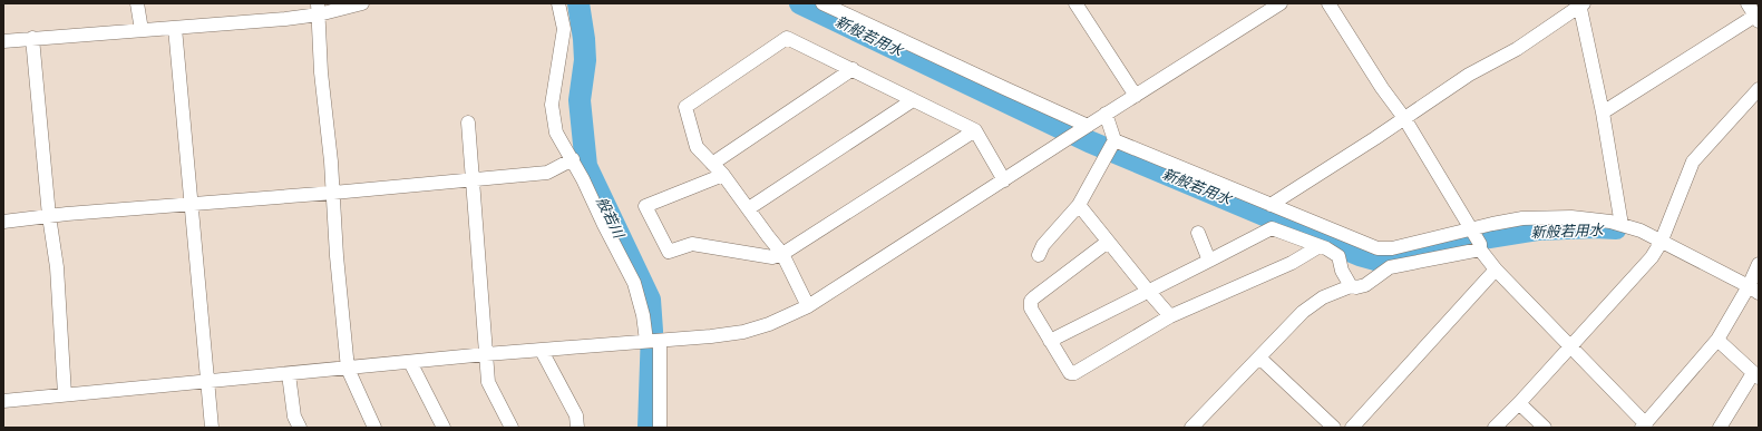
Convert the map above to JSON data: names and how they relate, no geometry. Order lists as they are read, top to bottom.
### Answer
{
  "water": ["新般若用水", "般若川"]
}
